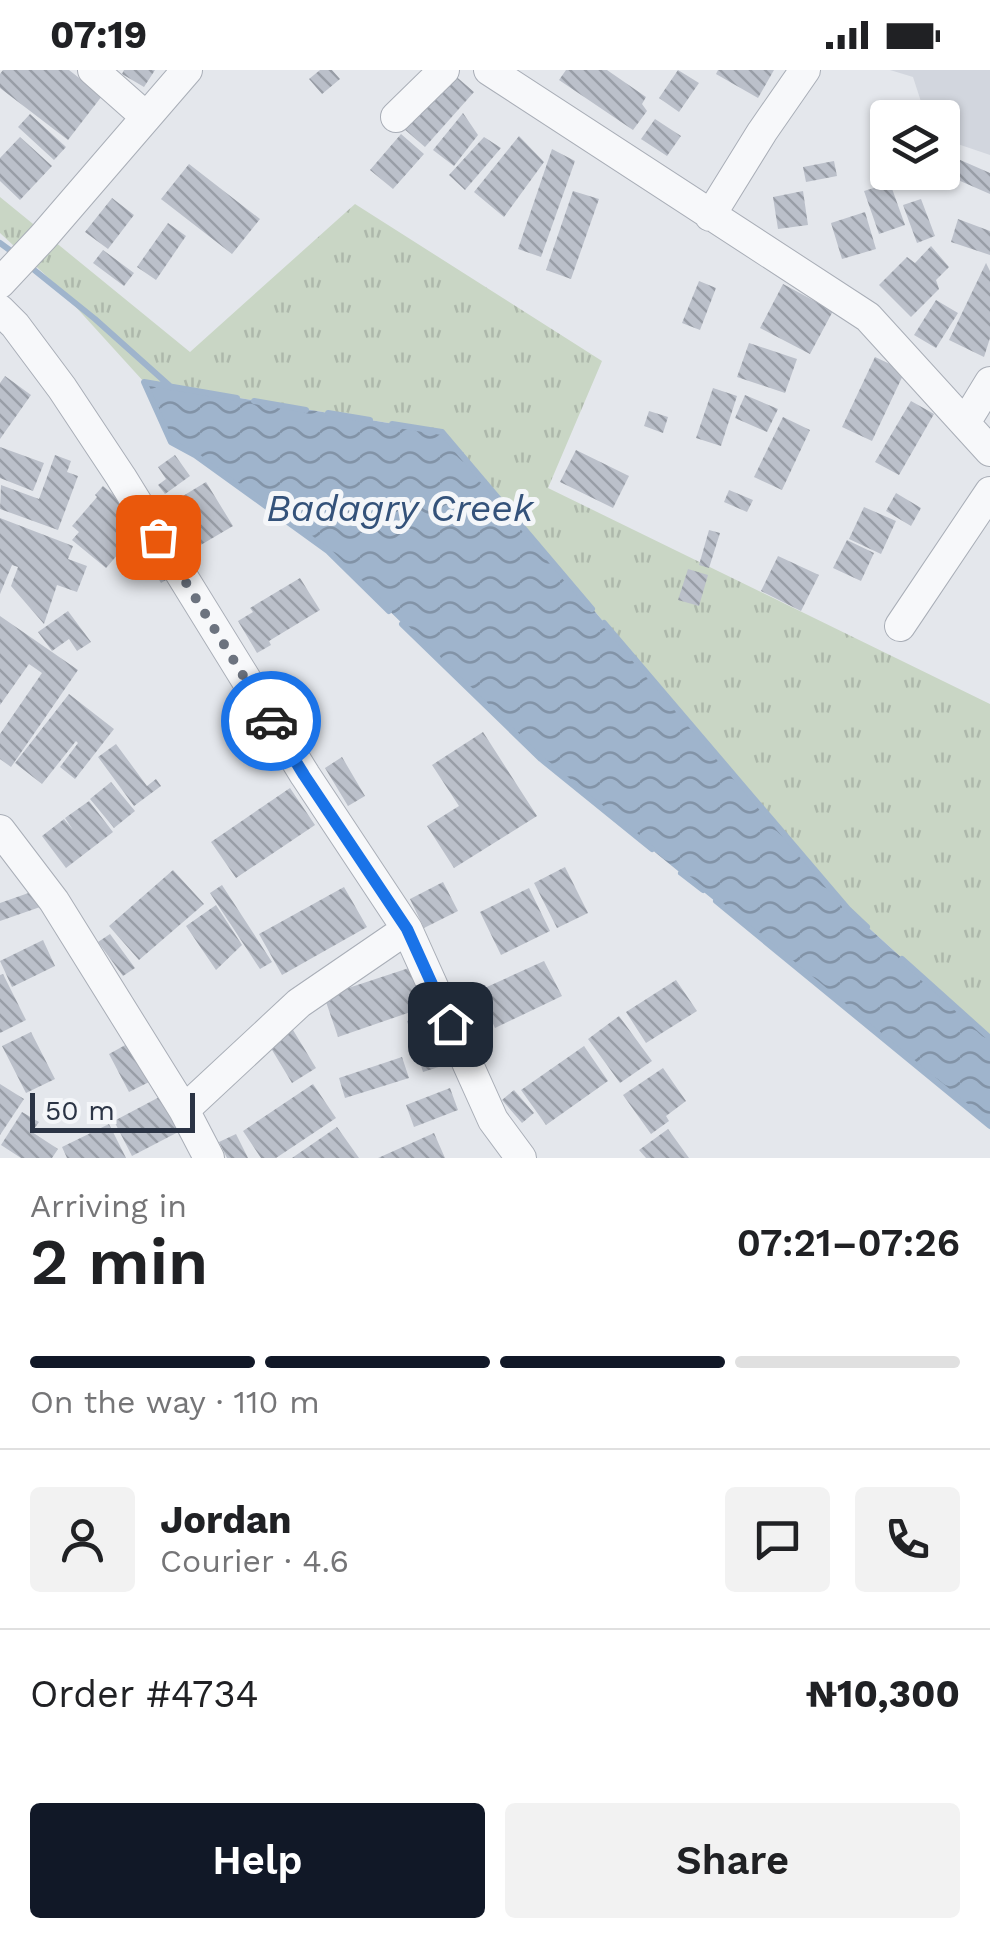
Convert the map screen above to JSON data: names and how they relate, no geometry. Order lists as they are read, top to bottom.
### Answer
{
  "water": ["Badagry Creek"],
  "scale_bar": "50 m",
  "page": {
    "status": "07:19",
    "scale": "50 m",
    "heading": ["2 min", "Arriving in", "07:21–07:26"],
    "panel": [
      "Jordan",
      "Courier · 4.6",
      "Order #4734",
      "₦10,300"
    ],
    "bar": "On the way · 110 m",
    "buttons": ["Help", "Share"]
  }
}
